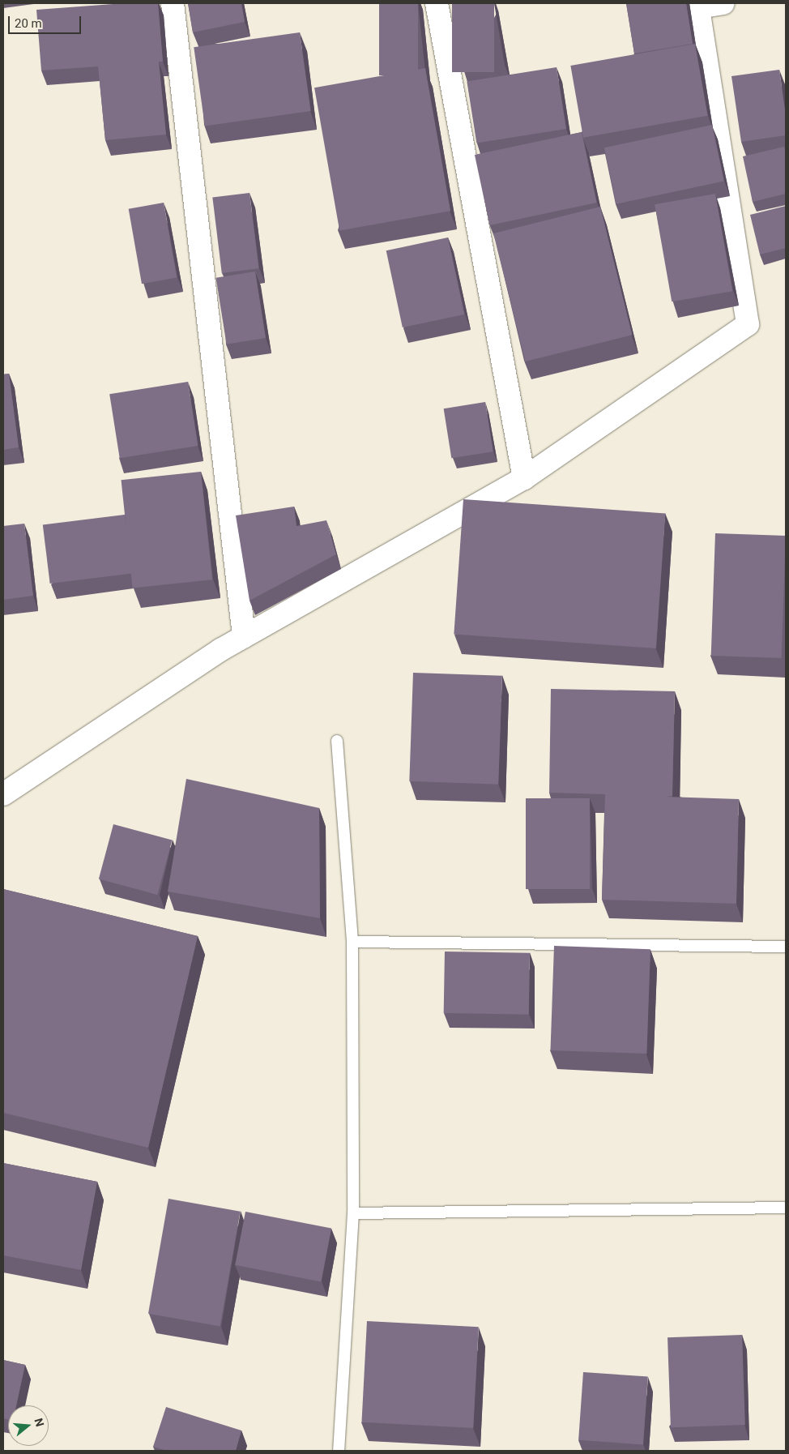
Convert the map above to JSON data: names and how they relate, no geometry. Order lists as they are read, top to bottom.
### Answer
{
  "scale_bar": "20 m",
  "north": "right"
}
